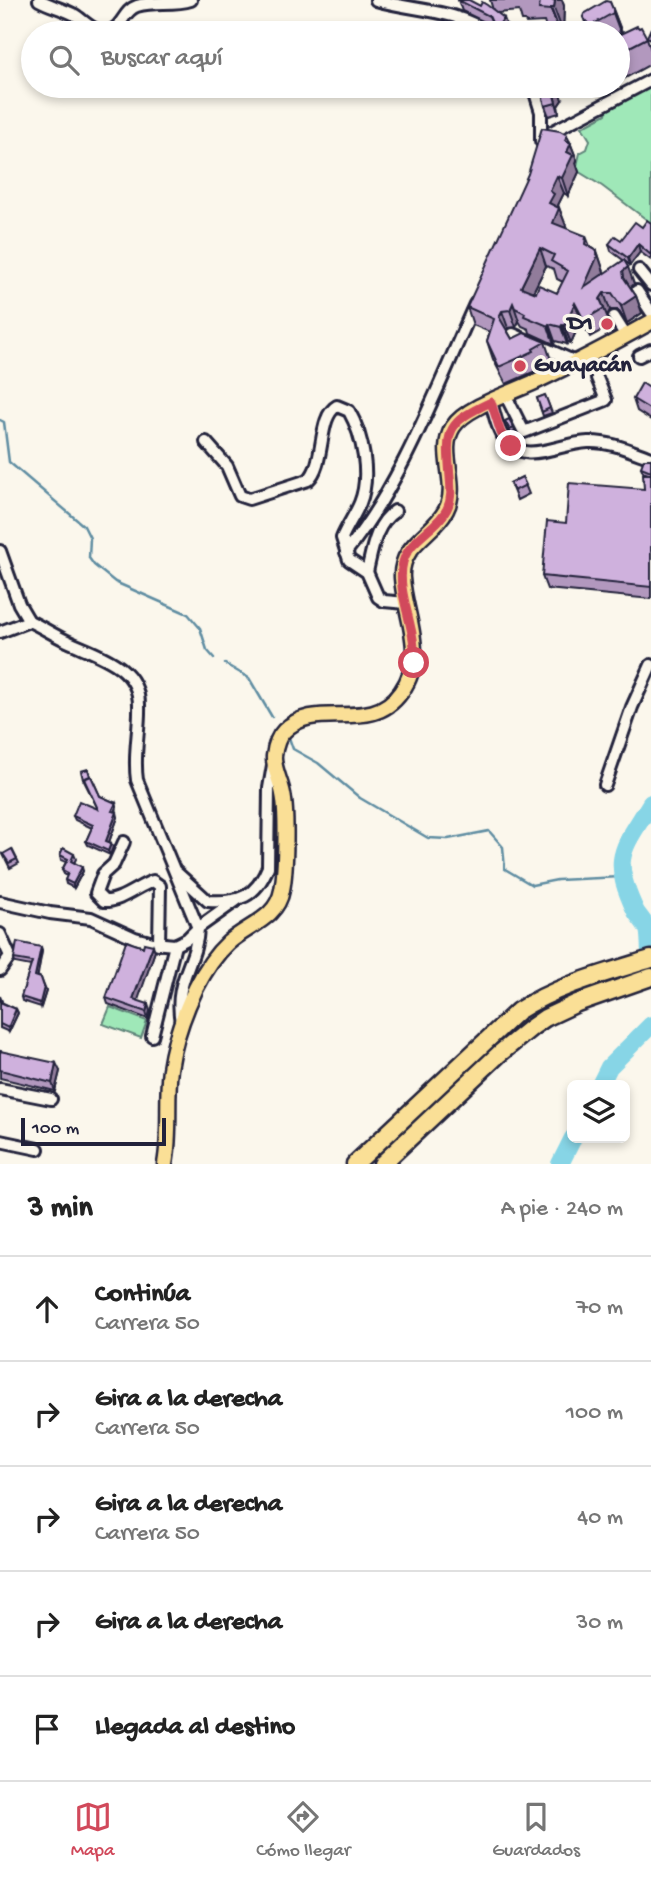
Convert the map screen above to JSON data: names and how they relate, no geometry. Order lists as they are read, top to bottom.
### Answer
{
  "places": ["D1", "Guayacán"],
  "scale_bar": "100 m",
  "page": {
    "search": "Buscar aquí",
    "scale": "100 m",
    "heading": ["3 min", "A pie · 240 m"],
    "list": [
      ["Continúa", "Carrera 50", "70 m"],
      ["Gira a la derecha", "Carrera 50", "100 m"],
      ["Gira a la derecha", "Carrera 50", "40 m"],
      ["Gira a la derecha", "30 m"],
      "Llegada al destino"
    ],
    "nav": ["Mapa", "Cómo llegar", "Guardados"]
  }
}
